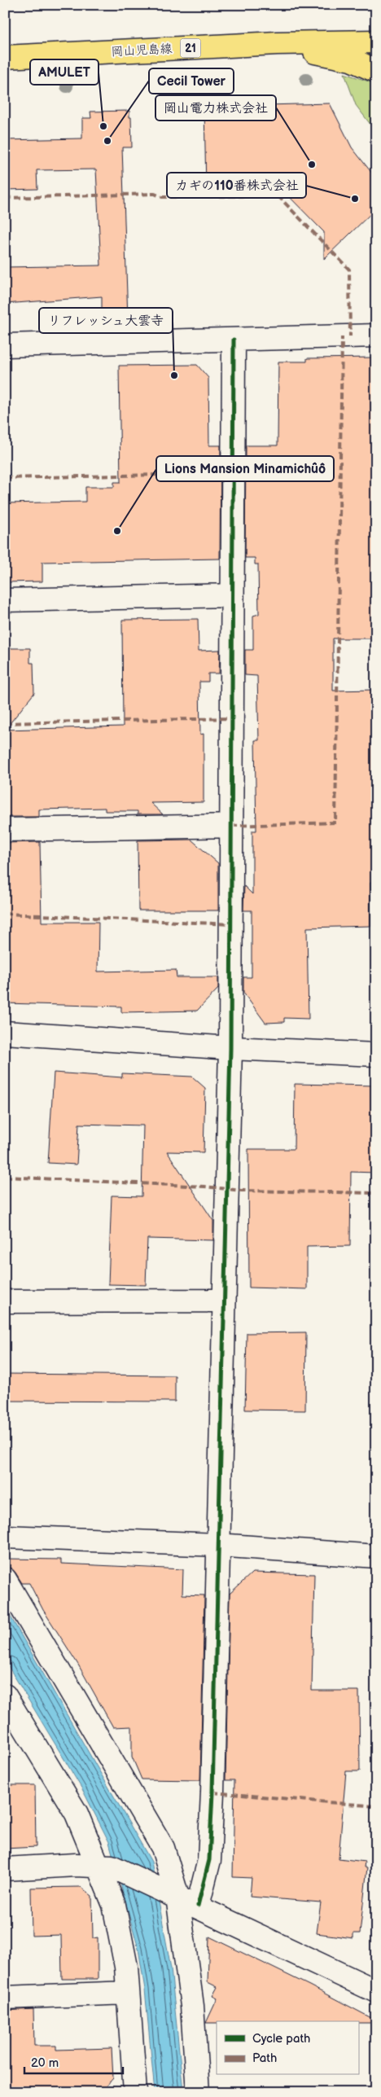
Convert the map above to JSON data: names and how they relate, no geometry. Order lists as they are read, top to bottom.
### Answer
{
  "streets": {
    "main road": ["21", "岡山児島線"]
  },
  "places": [
    "AMULET",
    "Cecil Tower",
    "岡山電力株式会社",
    "カギの110番株式会社",
    "リフレッシュ大雲寺",
    "Lions Mansion Minamichûô"
  ],
  "legend": ["Cycle path", "Path"],
  "scale_bar": "20 m"
}
